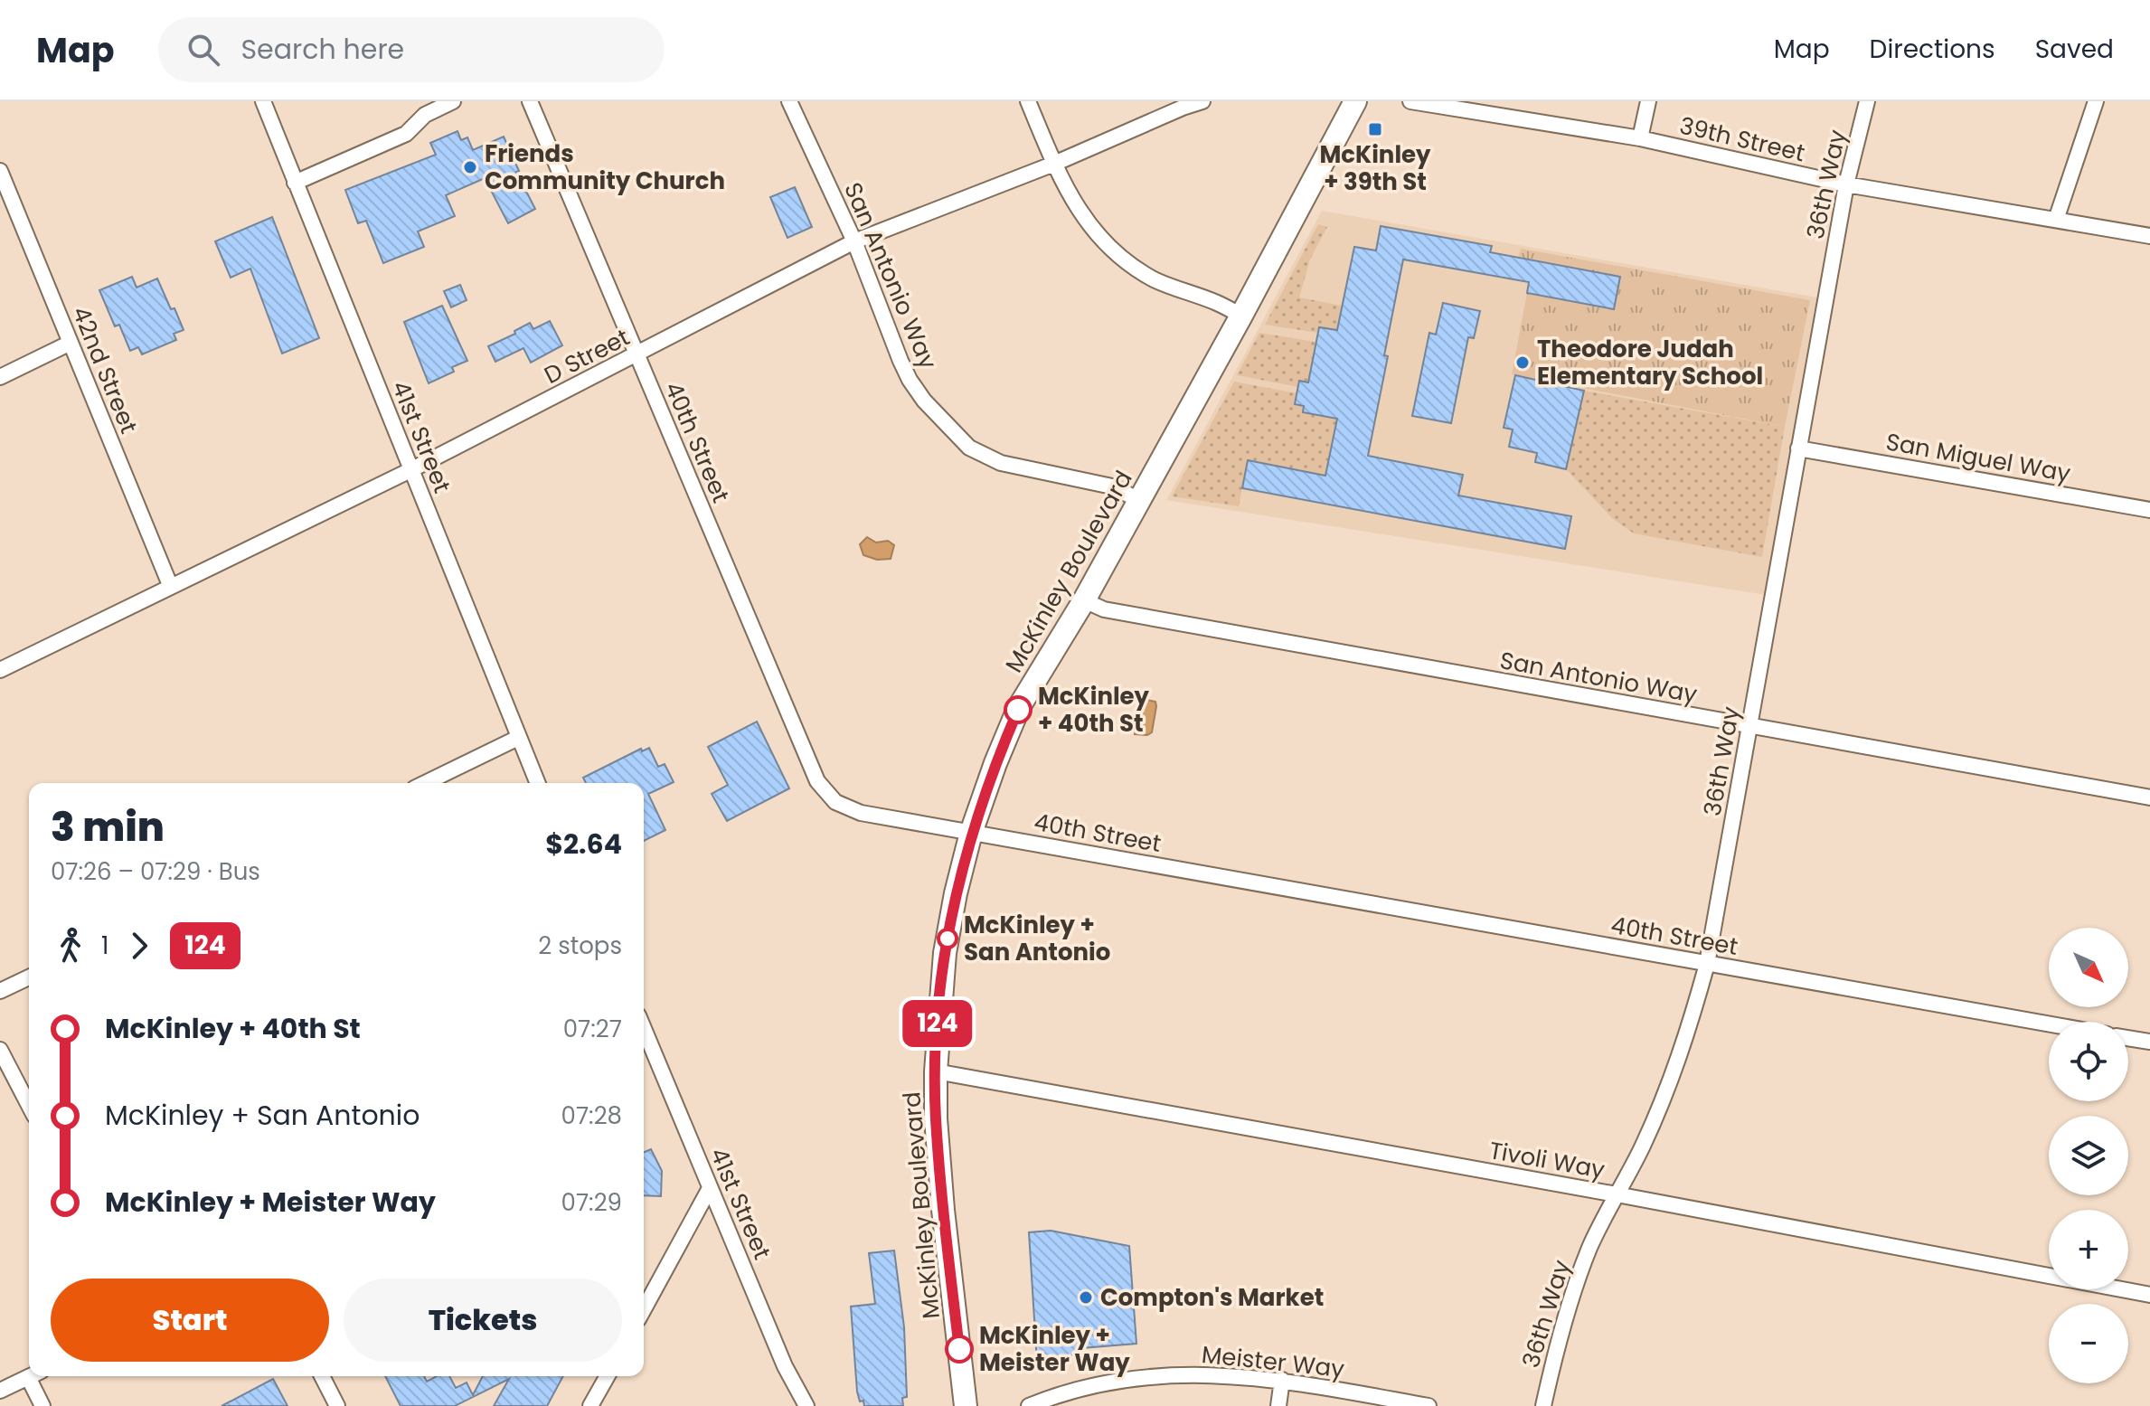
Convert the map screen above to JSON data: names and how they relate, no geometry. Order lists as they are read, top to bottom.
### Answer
{
  "streets": {
    "street": [
      "39th Street",
      "36th Way",
      "San Antonio Way",
      "D Street",
      "42nd Street",
      "41st Street",
      "40th Street",
      "San Miguel Way",
      "McKinley Boulevard",
      "Tivoli Way",
      "Meister Way"
    ]
  },
  "crossings": [
    ["39th Street", "36th Way"],
    ["36th Way", "San Antonio Way"],
    ["36th Way", "40th Street"],
    ["36th Way", "San Miguel Way"],
    ["36th Way", "Tivoli Way"],
    ["San Antonio Way", "D Street"],
    ["San Antonio Way", "McKinley Boulevard"],
    ["D Street", "42nd Street"],
    ["D Street", "41st Street"],
    ["D Street", "40th Street"],
    ["40th Street", "McKinley Boulevard"],
    ["McKinley Boulevard", "Tivoli Way"]
  ],
  "places": {
    "transit": ["McKinley + 39th St"],
    "other": [
      "Friends Community Church",
      "Theodore Judah Elementary School",
      "McKinley + 40th St",
      "McKinley + San Antonio",
      "Compton's Market",
      "McKinley + Meister Way"
    ]
  },
  "lines": ["bus line 124"],
  "north": "bottom right",
  "page": {
    "header": "Map",
    "search": "Search here",
    "nav": ["Map", "Directions", "Saved"],
    "on_map": "124",
    "heading": ["3 min", "07:26 – 07:29 · Bus", "$2.64"],
    "legs": ["1", "124", "2 stops"],
    "map_buttons": ["+", "−"],
    "list": [
      {
        "name": "McKinley + 40th St",
        "value": "07:27"
      },
      {
        "name": "McKinley + San Antonio",
        "value": "07:28"
      },
      {
        "name": "McKinley + Meister Way",
        "value": "07:29"
      }
    ],
    "buttons": ["Start", "Tickets"]
  }
}
